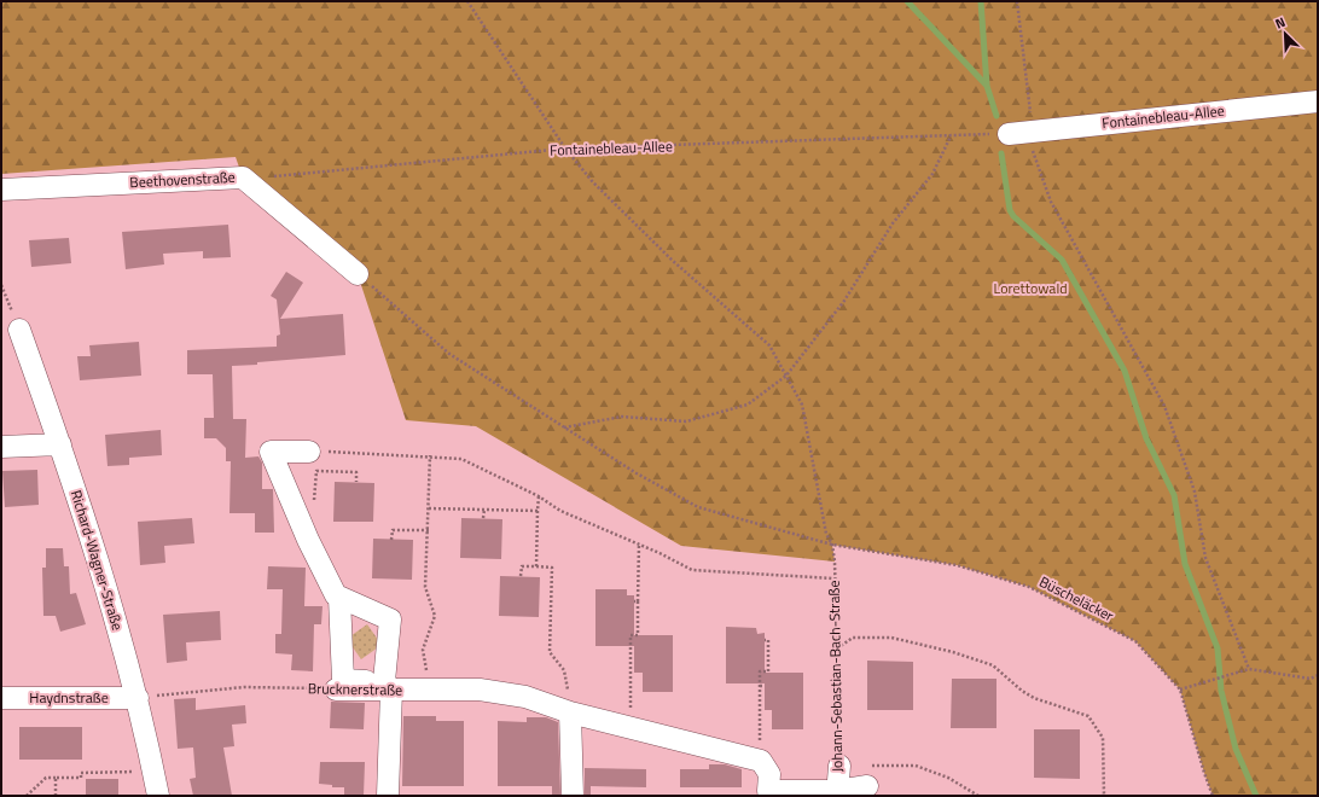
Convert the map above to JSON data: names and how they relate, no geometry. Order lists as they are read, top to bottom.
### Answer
{
  "streets": {
    "street": [
      "Fontainebleau-Allee",
      "Beethovenstraße",
      "Richard-Wagner-Straße",
      "Johann-Sebastian-Bach-Straße",
      "Brucknerstraße",
      "Haydnstraße"
    ],
    "path": ["Büscheläcker"]
  },
  "crossings": [
    ["Fontainebleau-Allee", "Beethovenstraße"],
    ["Fontainebleau-Allee", "Johann-Sebastian-Bach-Straße"],
    ["Beethovenstraße", "Büscheläcker"],
    ["Richard-Wagner-Straße", "Brucknerstraße"],
    ["Richard-Wagner-Straße", "Haydnstraße"],
    ["Büscheläcker", "Johann-Sebastian-Bach-Straße"],
    ["Brucknerstraße", "Haydnstraße"]
  ],
  "parks": ["Lorettowald"],
  "north": "top left"
}
